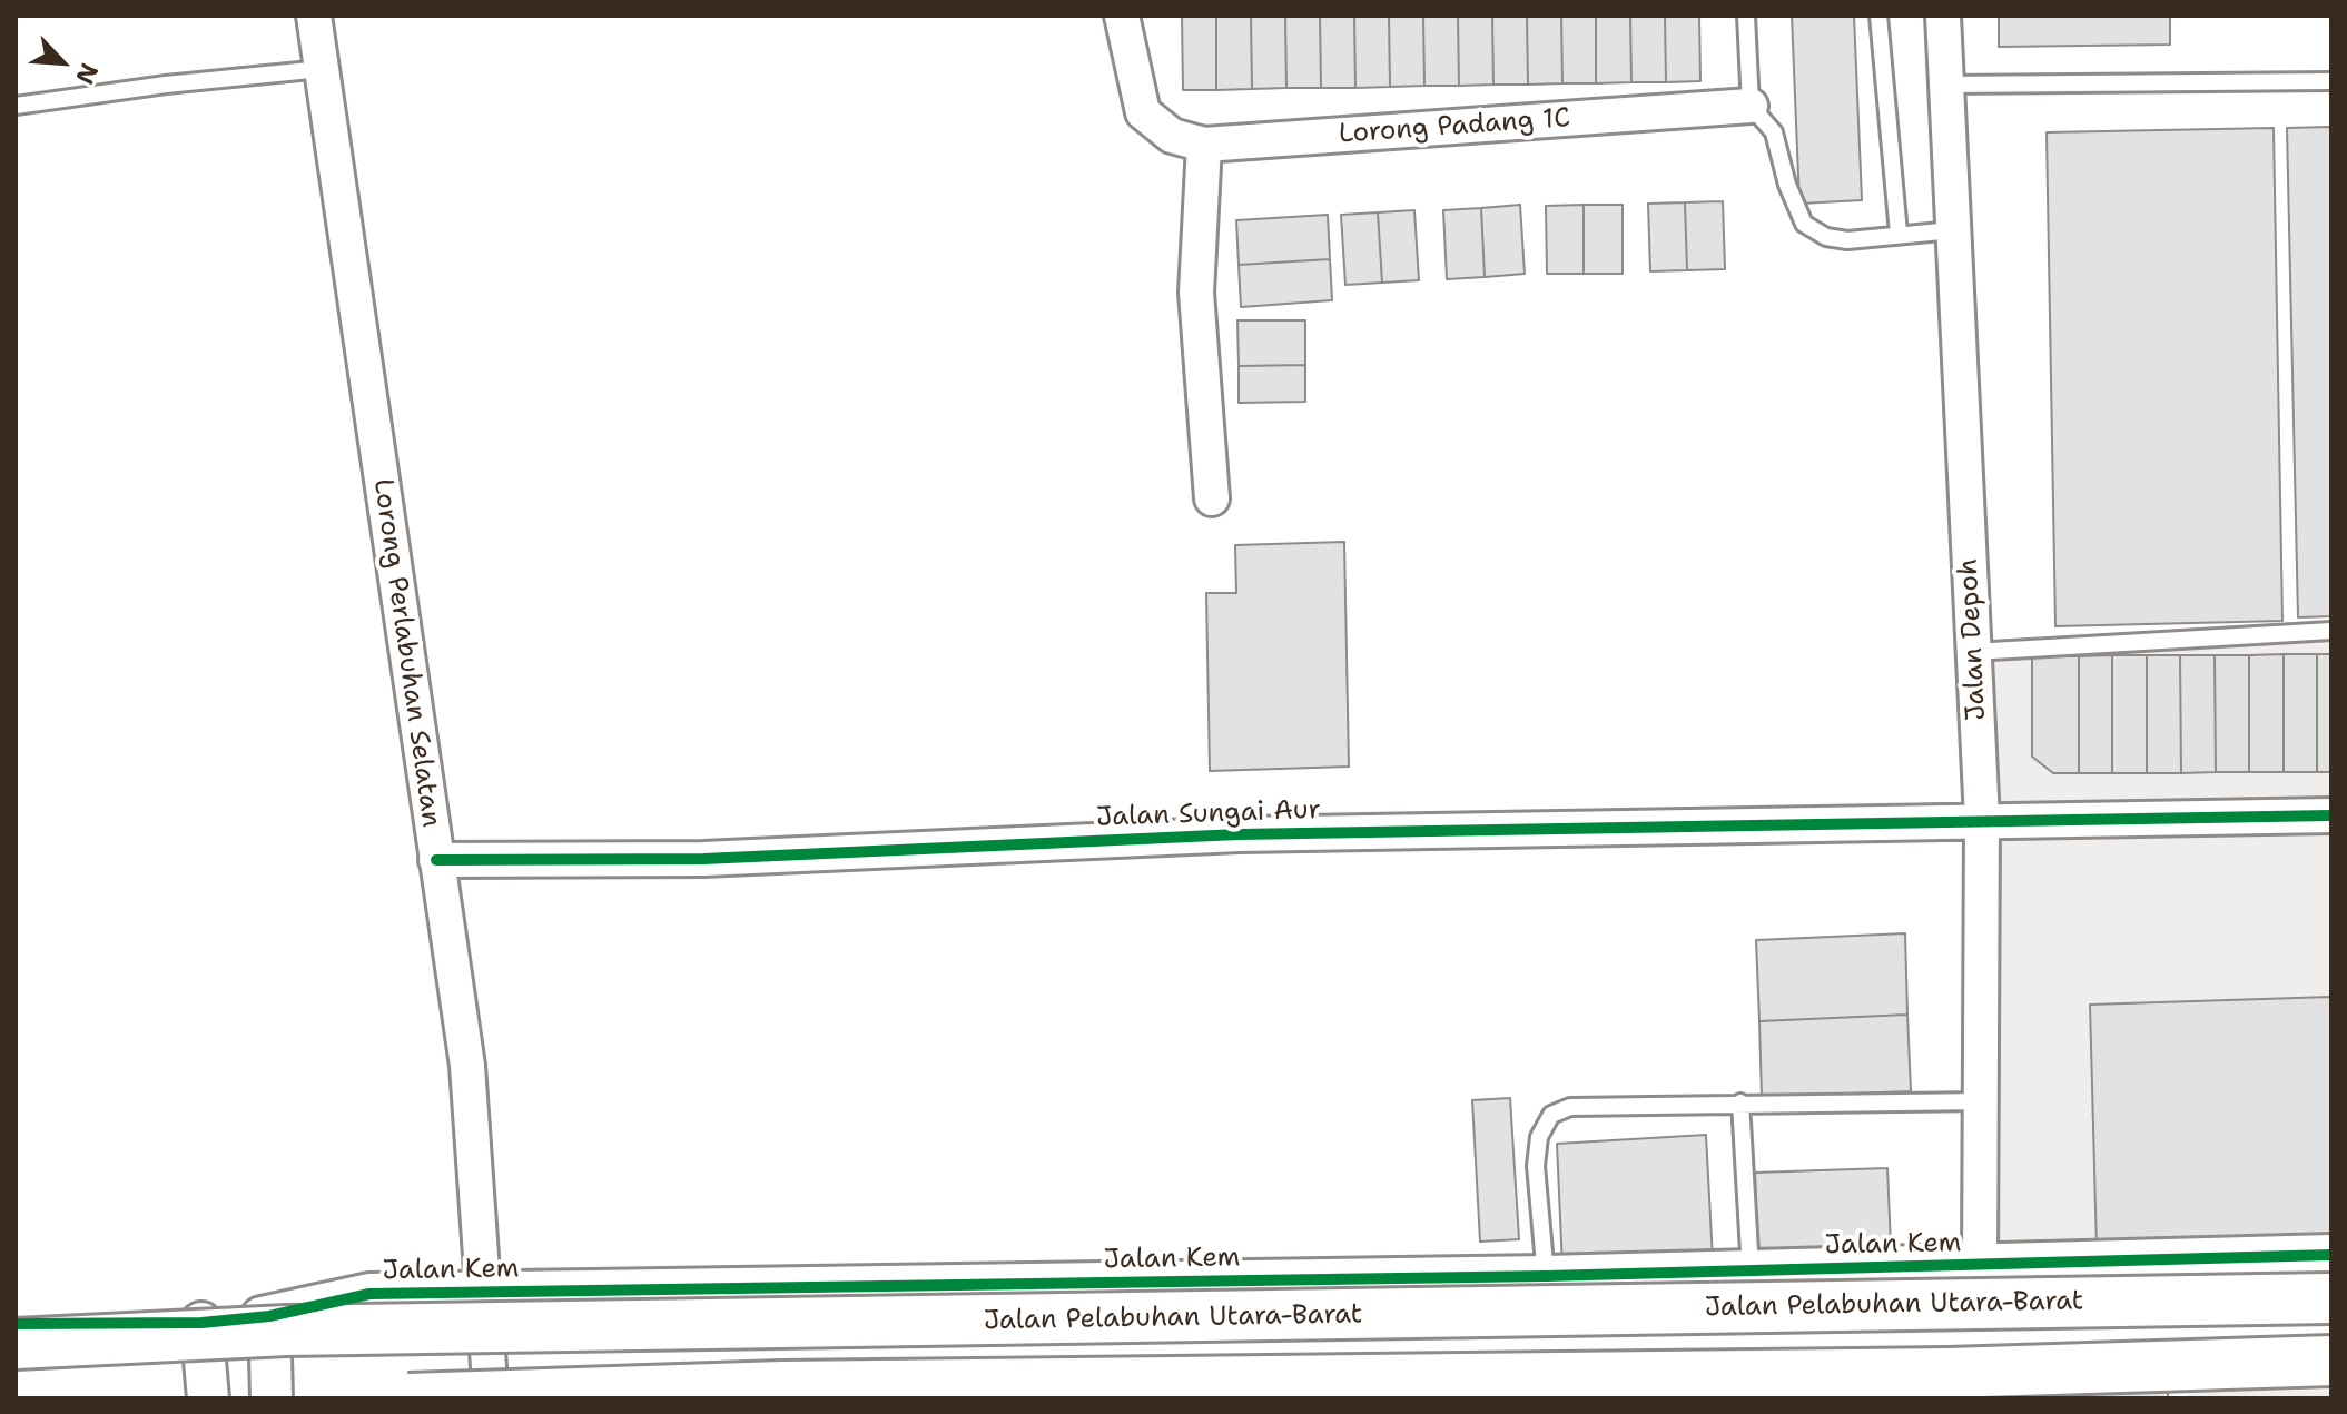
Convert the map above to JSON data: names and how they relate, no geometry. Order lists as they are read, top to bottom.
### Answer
{
  "streets": {
    "main road": ["Jalan Pelabuhan Utara-Barat"],
    "street": [
      "Lorong Padang 1C",
      "Jalan Depoh",
      "Lorong Perlabuhan Selatan",
      "Jalan Sungai Aur",
      "Jalan Kem"
    ]
  },
  "crossings": [
    ["Jalan Depoh", "Jalan Sungai Aur"],
    ["Jalan Depoh", "Jalan Kem"],
    ["Lorong Perlabuhan Selatan", "Jalan Sungai Aur"],
    ["Lorong Perlabuhan Selatan", "Jalan Kem"]
  ],
  "north": "bottom right"
}
